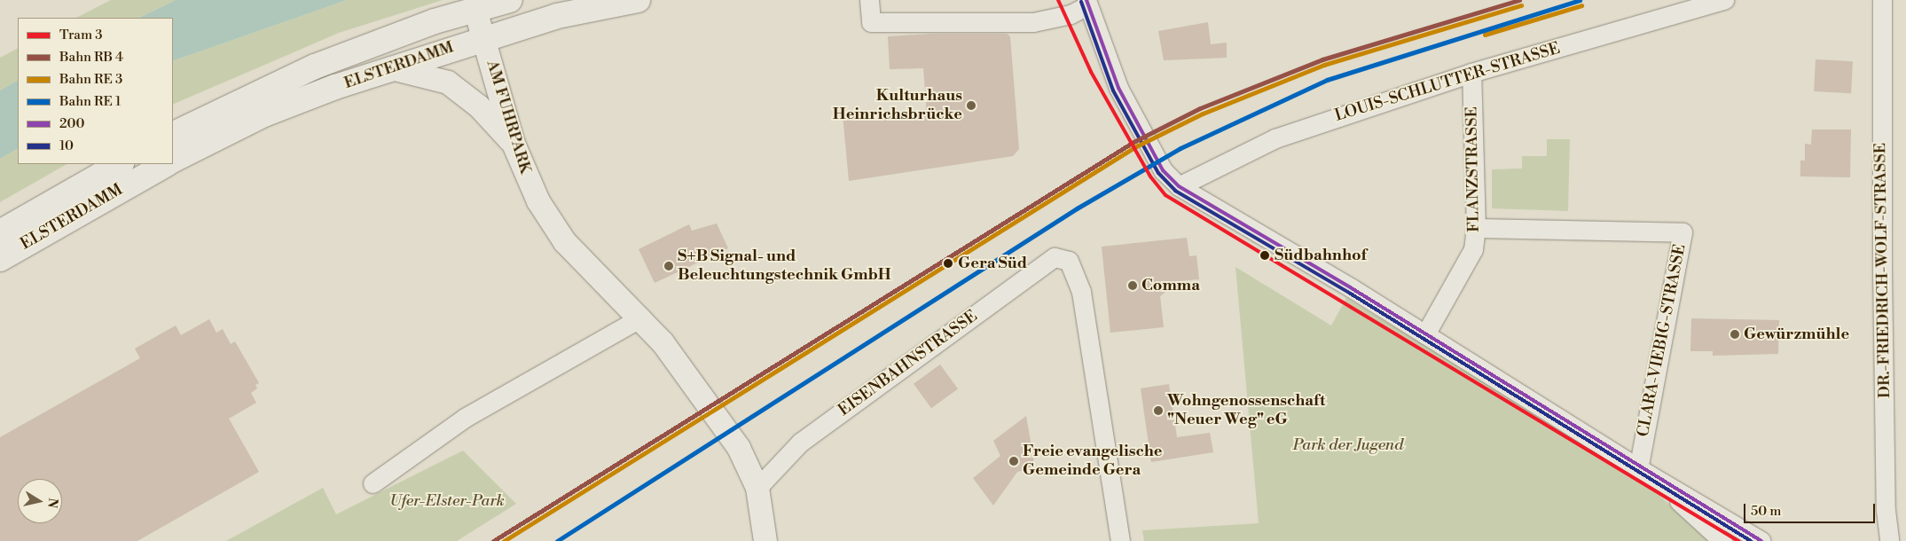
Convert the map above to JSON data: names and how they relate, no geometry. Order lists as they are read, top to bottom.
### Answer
{
  "streets": {
    "main road": ["ELSTERDAMM"],
    "street": [
      "LOUIS-SCHLUTTER-STRASSE",
      "AM FUHRPARK",
      "FLANZSTRASSE",
      "DR.-FRIEDRICH-WOLF-STRASSE",
      "CLARA-VIEBIG-STRASSE",
      "EISENBAHNSTRASSE"
    ]
  },
  "crossings": [
    ["ELSTERDAMM", "AM FUHRPARK"],
    ["LOUIS-SCHLUTTER-STRASSE", "FLANZSTRASSE"],
    ["AM FUHRPARK", "EISENBAHNSTRASSE"],
    ["FLANZSTRASSE", "CLARA-VIEBIG-STRASSE"]
  ],
  "parks": ["Park der Jugend", "Ufer-Elster-Park"],
  "places": [
    "Kulturhaus Heinrichsbrücke",
    "Südbahnhof",
    "Gera Süd",
    "S+B Signal- und Beleuchtungstechnik GmbH",
    "Comma",
    "Gewürzmühle",
    "Wohngenossenschaft \"Neuer Weg\" eG",
    "Freie evangelische Gemeinde Gera"
  ],
  "lines": ["tram line 3", "transit line 200", "transit line 10"],
  "legend": [
    "Tram 3",
    "Bahn RB 4",
    "Bahn RE 3",
    "Bahn RE 1",
    "200",
    "10"
  ],
  "scale_bar": "50 m",
  "north": "right"
}
